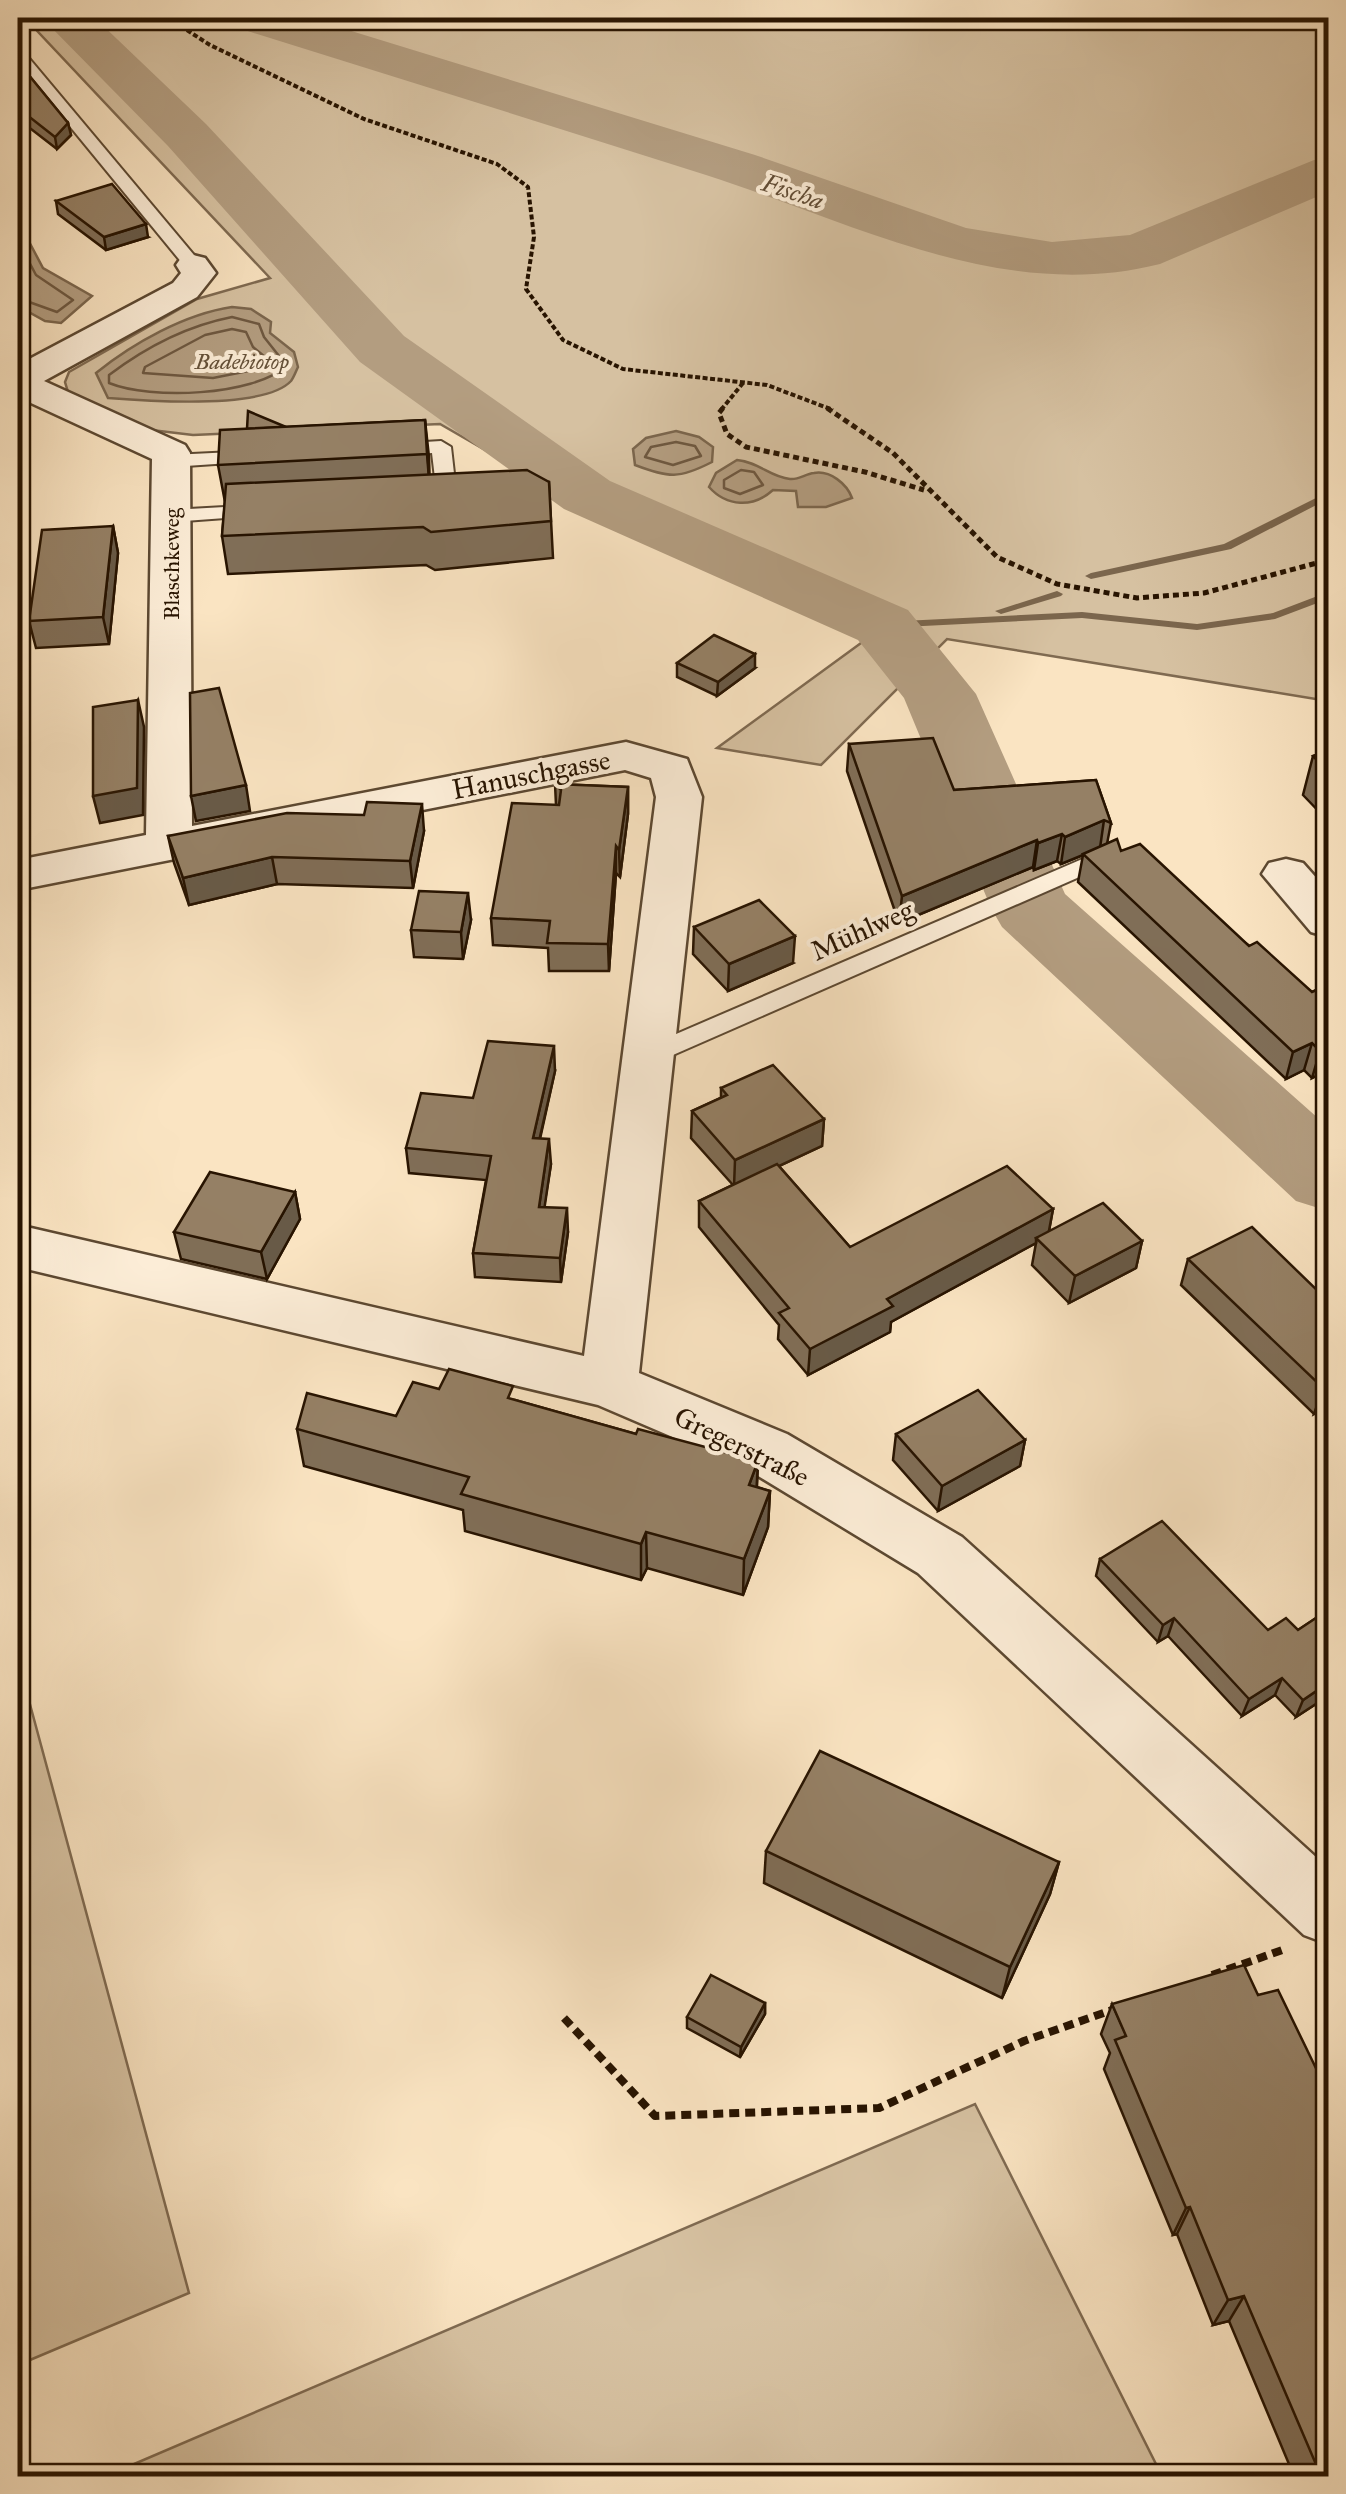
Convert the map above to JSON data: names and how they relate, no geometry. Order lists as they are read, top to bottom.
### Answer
{
  "streets": {
    "street": ["Blaschkeweg", "Hanuschgasse", "Gregerstraße"],
    "lane": ["Mühlweg"]
  },
  "crossings": [
    ["Blaschkeweg", "Hanuschgasse"],
    ["Hanuschgasse", "Mühlweg"],
    ["Hanuschgasse", "Gregerstraße"]
  ],
  "water": ["Fischa"],
  "parks": ["Badebiotop"]
}
